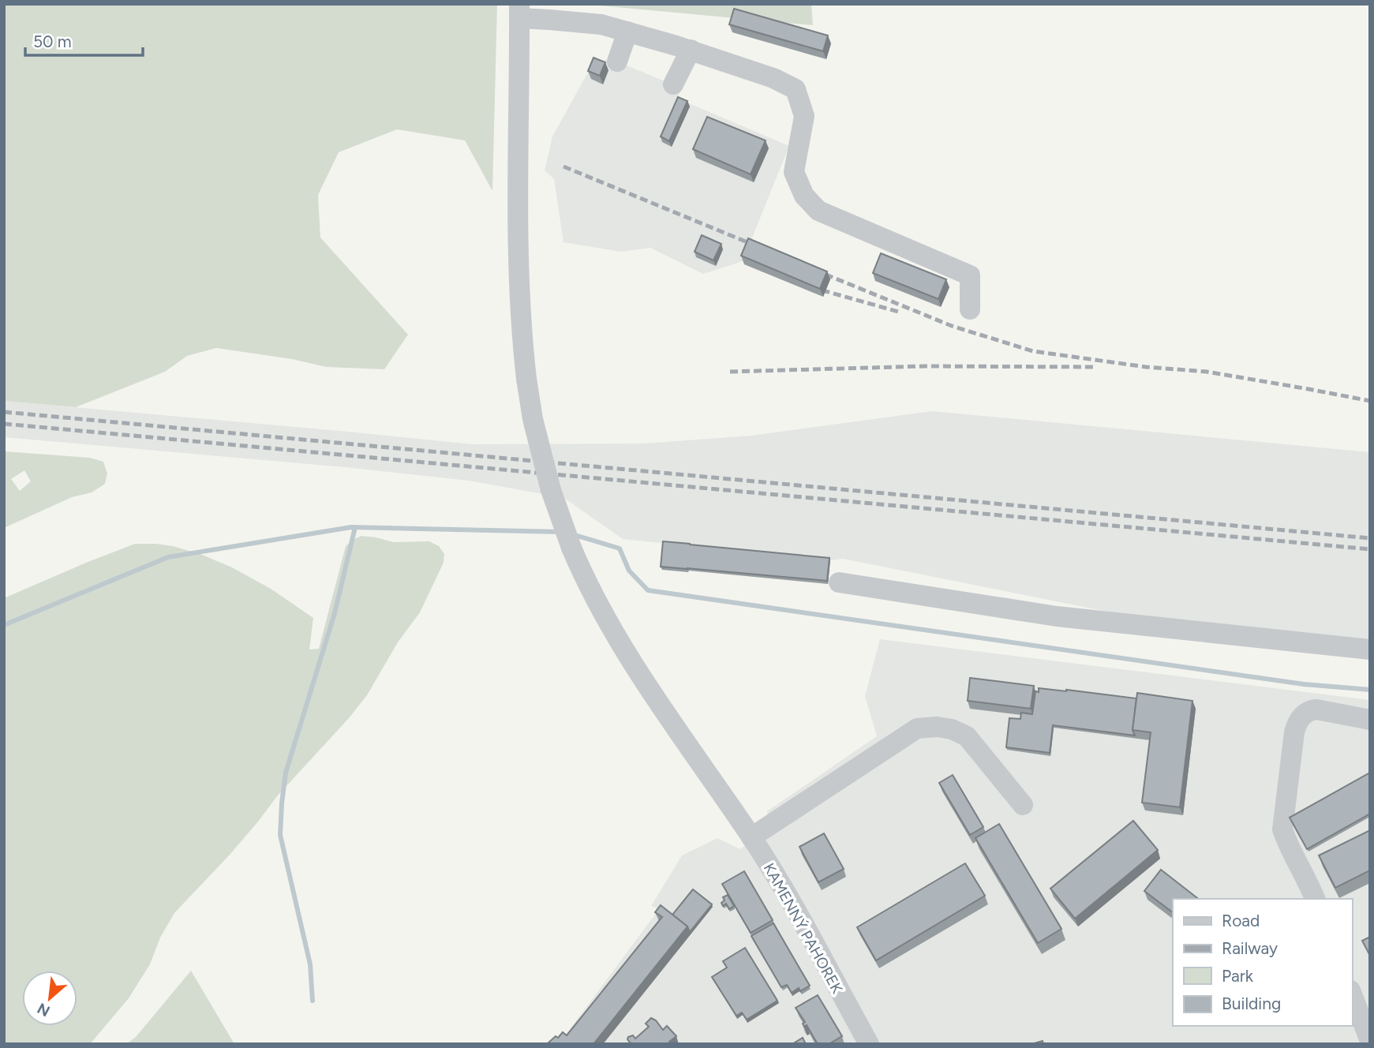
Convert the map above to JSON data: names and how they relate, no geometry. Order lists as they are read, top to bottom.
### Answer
{
  "streets": {
    "street": ["KAMENNÝ PAHOREK"]
  },
  "legend": [
    "Road",
    "Railway",
    "Park",
    "Building"
  ],
  "scale_bar": "50 m",
  "north": "bottom left"
}
